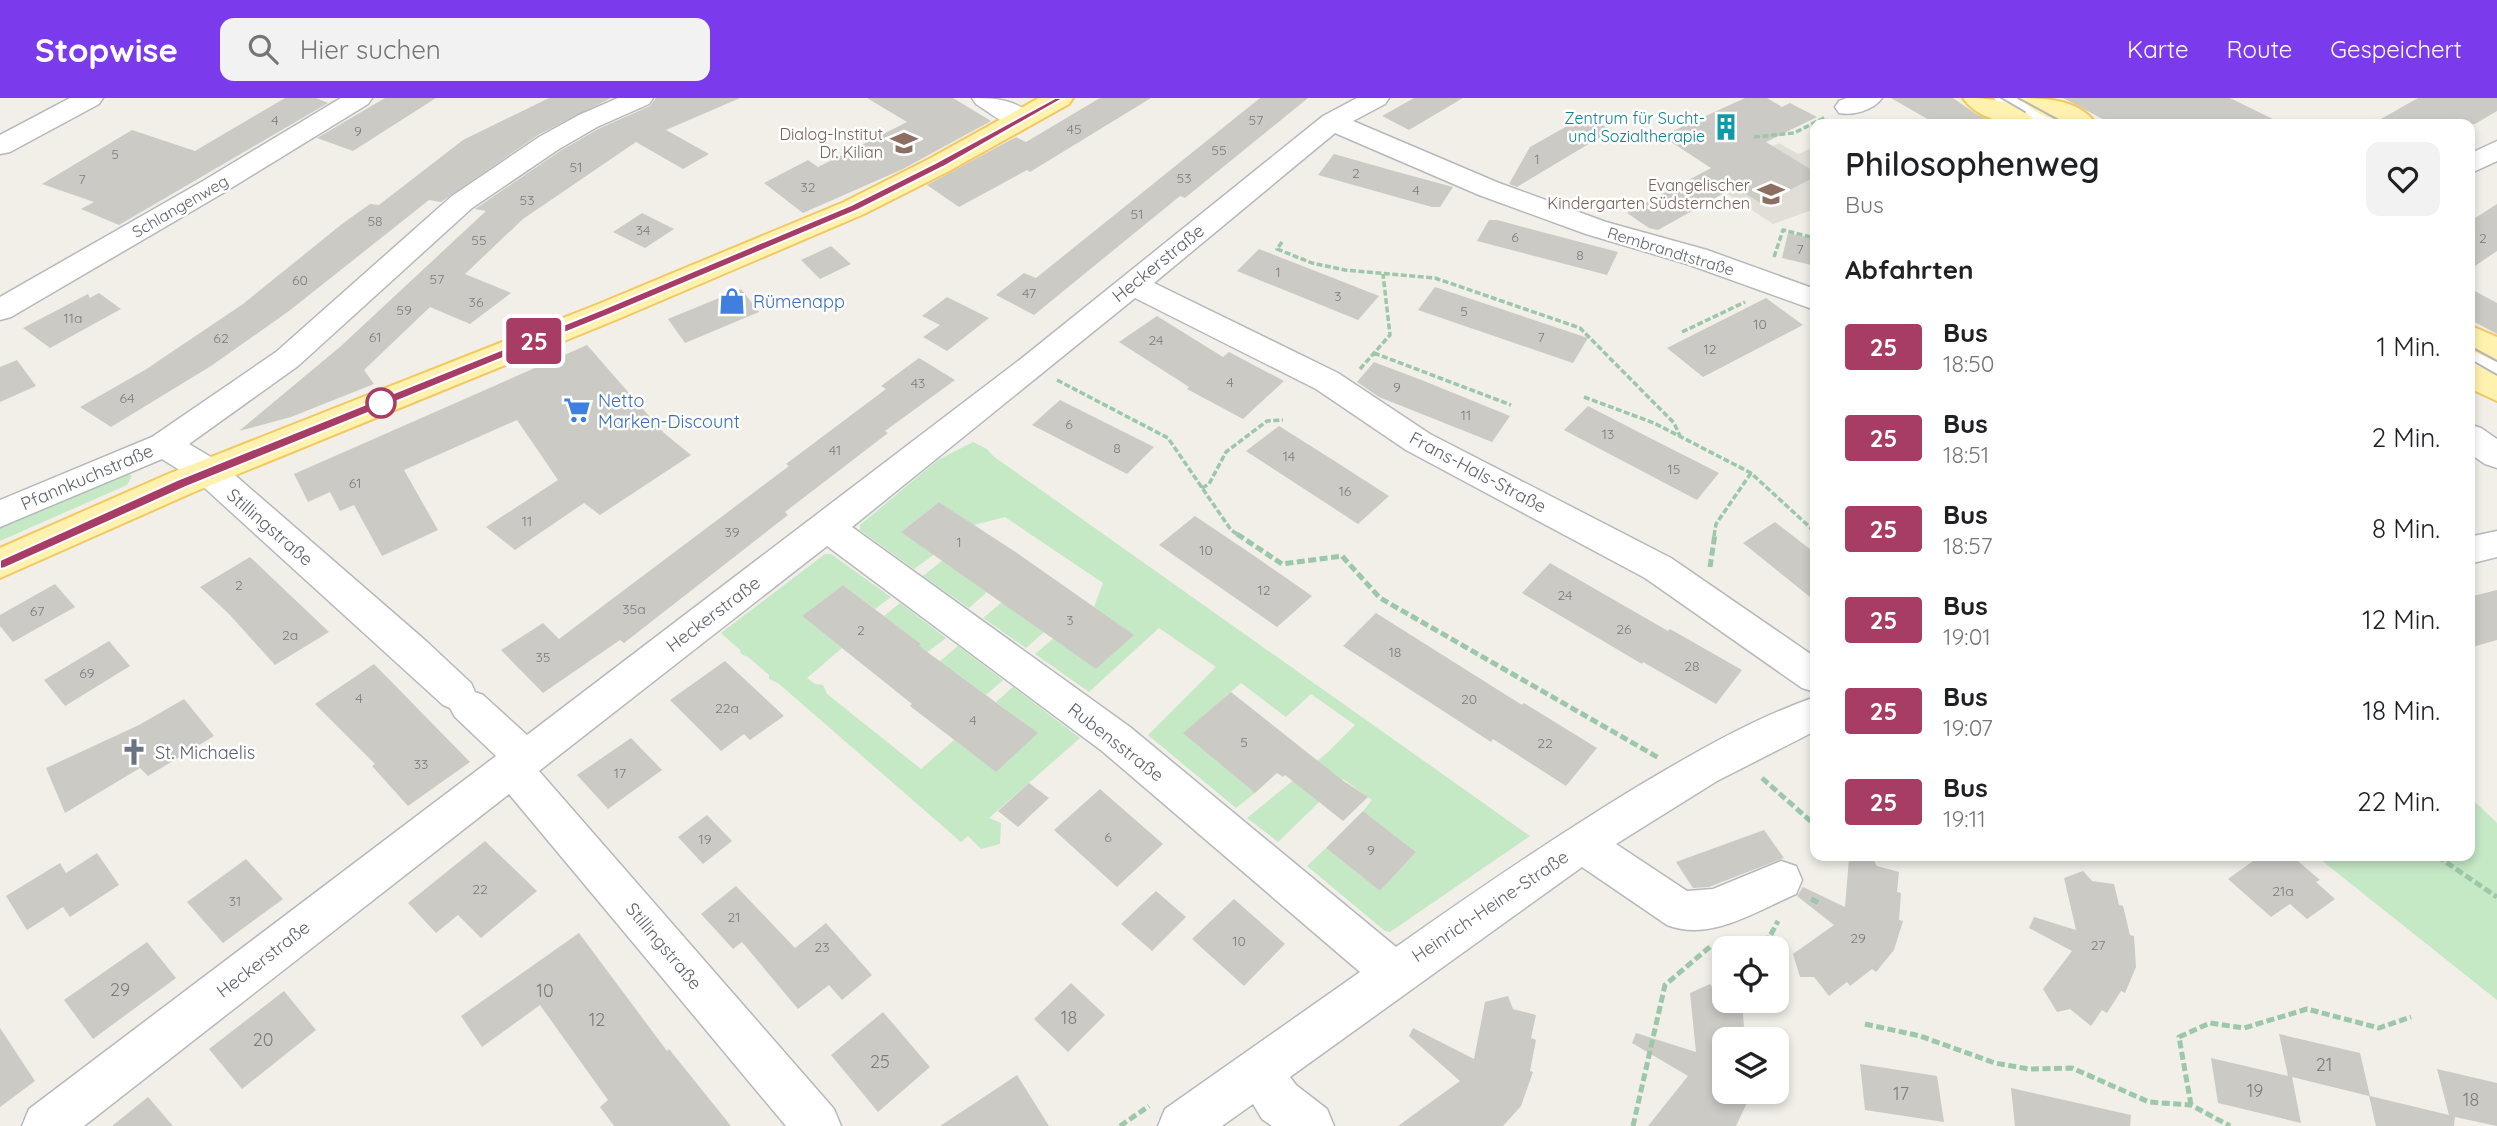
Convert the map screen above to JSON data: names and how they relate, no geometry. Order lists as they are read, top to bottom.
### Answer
{
  "streets": {
    "street": [
      "Schlangenweg",
      "Rembrandtstraße",
      "Heckerstraße",
      "Frans-Hals-Straße",
      "Pfannkuchstraße",
      "Stillingstraße",
      "Rubensstraße",
      "Heinrich-Heine-Straße"
    ]
  },
  "crossings": [
    ["Rembrandtstraße", "Heckerstraße"],
    ["Heckerstraße", "Frans-Hals-Straße"],
    ["Heckerstraße", "Stillingstraße"],
    ["Heckerstraße", "Rubensstraße"],
    ["Pfannkuchstraße", "Stillingstraße"],
    ["Rubensstraße", "Heinrich-Heine-Straße"]
  ],
  "places": {
    "building": ["Zentrum für Sucht- und Sozialtherapie"],
    "school or university": ["Dialog-Institut Dr. Kilian", "Evangelischer Kindergarten Südsternchen"],
    "shop": ["Rümenapp"],
    "supermarket": ["Netto Marken-Discount"],
    "church": ["St. Michaelis"]
  },
  "lines": ["bus line 25"],
  "house_numbers": [
    "4",
    "57",
    "45",
    "9",
    "55",
    "5",
    "1",
    "51",
    "2",
    "53",
    "7",
    "32",
    "4",
    "53",
    "51",
    "58",
    "34",
    "6",
    "2",
    "55",
    "7",
    "8",
    "1",
    "57",
    "60",
    "47",
    "3",
    "36",
    "59",
    "5",
    "11a",
    "10",
    "61",
    "7",
    "62",
    "24",
    "12",
    "4",
    "43",
    "9",
    "64",
    "11",
    "6",
    "13",
    "8",
    "41",
    "14",
    "15",
    "61",
    "16",
    "11",
    "39",
    "1",
    "10",
    "2",
    "12",
    "24",
    "35a",
    "67",
    "3",
    "26",
    "2",
    "2a",
    "18",
    "35",
    "28",
    "69",
    "4",
    "20",
    "22a",
    "4",
    "5",
    "22",
    "33",
    "17",
    "6",
    "19",
    "9",
    "22",
    "21a",
    "31",
    "21",
    "29",
    "10",
    "27",
    "23",
    "29",
    "10",
    "18",
    "12",
    "20",
    "25",
    "21",
    "19",
    "17",
    "18"
  ],
  "page": {
    "header": "Stopwise",
    "search": "Hier suchen",
    "nav": ["Karte", "Route", "Gespeichert"],
    "on_map": "25",
    "heading": [
      ["Philosophenweg", "Bus"],
      "Abfahrten"
    ],
    "list": [
      {
        "mark": "25",
        "name": "Bus",
        "note": "18:50",
        "value": "1 Min."
      },
      {
        "mark": "25",
        "name": "Bus",
        "note": "18:51",
        "value": "2 Min."
      },
      {
        "mark": "25",
        "name": "Bus",
        "note": "18:57",
        "value": "8 Min."
      },
      {
        "mark": "25",
        "name": "Bus",
        "note": "19:01",
        "value": "12 Min."
      },
      {
        "mark": "25",
        "name": "Bus",
        "note": "19:07",
        "value": "18 Min."
      },
      {
        "mark": "25",
        "name": "Bus",
        "note": "19:11",
        "value": "22 Min."
      }
    ]
  }
}
